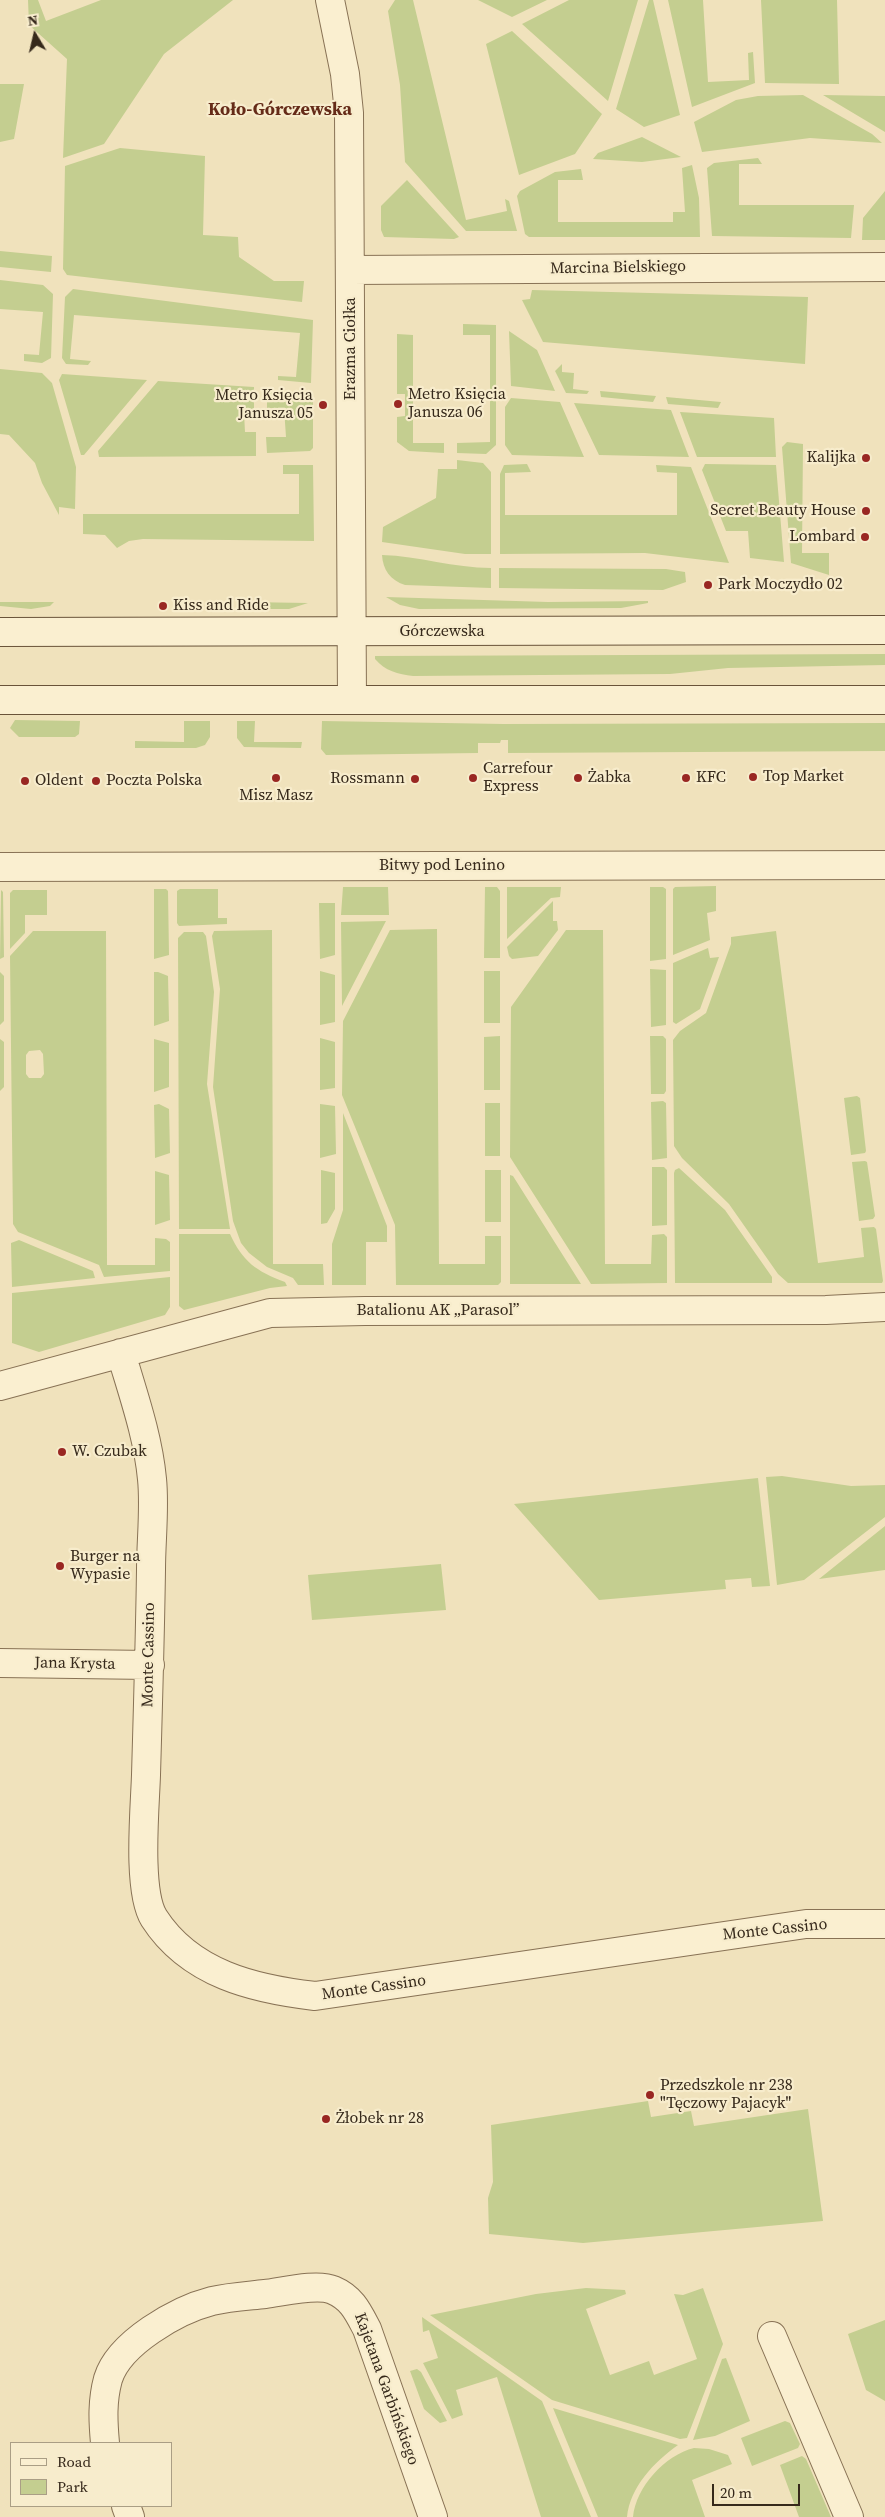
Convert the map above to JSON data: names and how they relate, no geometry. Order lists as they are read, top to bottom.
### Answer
{
  "streets": {
    "street": [
      "Marcina Bielskiego",
      "Erazma Ciołka",
      "Górczewska",
      "Bitwy pod Lenino",
      "Batalionu AK „Parasol”",
      "Monte Cassino",
      "Jana Krysta",
      "Kajetana Garbińskiego"
    ]
  },
  "crossings": [
    ["Marcina Bielskiego", "Erazma Ciołka"],
    ["Erazma Ciołka", "Górczewska"],
    ["Batalionu AK „Parasol”", "Monte Cassino"],
    ["Monte Cassino", "Jana Krysta"]
  ],
  "districts": ["Koło-Górczewska"],
  "places": [
    "Metro Księcia Janusza 06",
    "Metro Księcia Janusza 05",
    "Kalijka",
    "Secret Beauty House",
    "Lombard",
    "Park Moczydło 02",
    "Kiss and Ride",
    "Top Market",
    "Misz Masz",
    "Carrefour Express",
    "Żabka",
    "KFC",
    "Rossmann",
    "Oldent",
    "Poczta Polska",
    "W. Czubak",
    "Burger na Wypasie",
    "Przedszkole nr 238 \"Tęczowy Pajacyk\"",
    "Żłobek nr 28"
  ],
  "legend": ["Road", "Park"],
  "scale_bar": "20 m",
  "north": "top"
}
